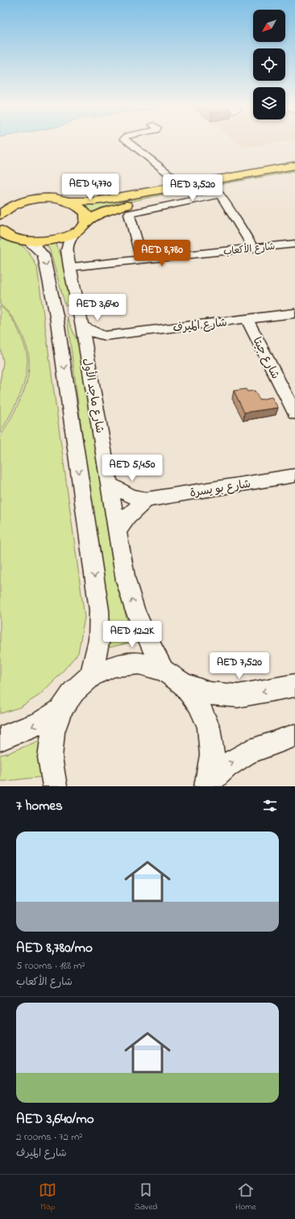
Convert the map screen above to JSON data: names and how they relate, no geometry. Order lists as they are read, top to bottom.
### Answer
{
  "streets": {
    "street": [
      "شارع الأكعاب",
      "شارع الميرف",
      "شارع جيتا",
      "شارع ماجد الأول",
      "شارع بو يسرة"
    ]
  },
  "crossings": [
    ["شارع الأكعاب", "شارع ماجد الأول"],
    ["شارع الميرف", "شارع جيتا"],
    ["شارع الميرف", "شارع ماجد الأول"],
    ["شارع ماجد الأول", "شارع بو يسرة"]
  ],
  "north": "bottom left",
  "page": {
    "price": [
      "AED 4,770",
      "AED 3,520",
      "AED 8,780",
      "AED 3,640",
      "AED 5,450",
      "AED 12.2K",
      "AED 7,520"
    ],
    "heading": "7 homes",
    "list": [
      {
        "name": "AED 8,780/mo",
        "note": "5 rooms · 188 m² · شارع الأكعاب"
      },
      {
        "name": "AED 3,640/mo",
        "note": "2 rooms · 72 m² · شارع الميرف"
      }
    ],
    "tabs": ["Map", "Saved", "Home"]
  }
}
